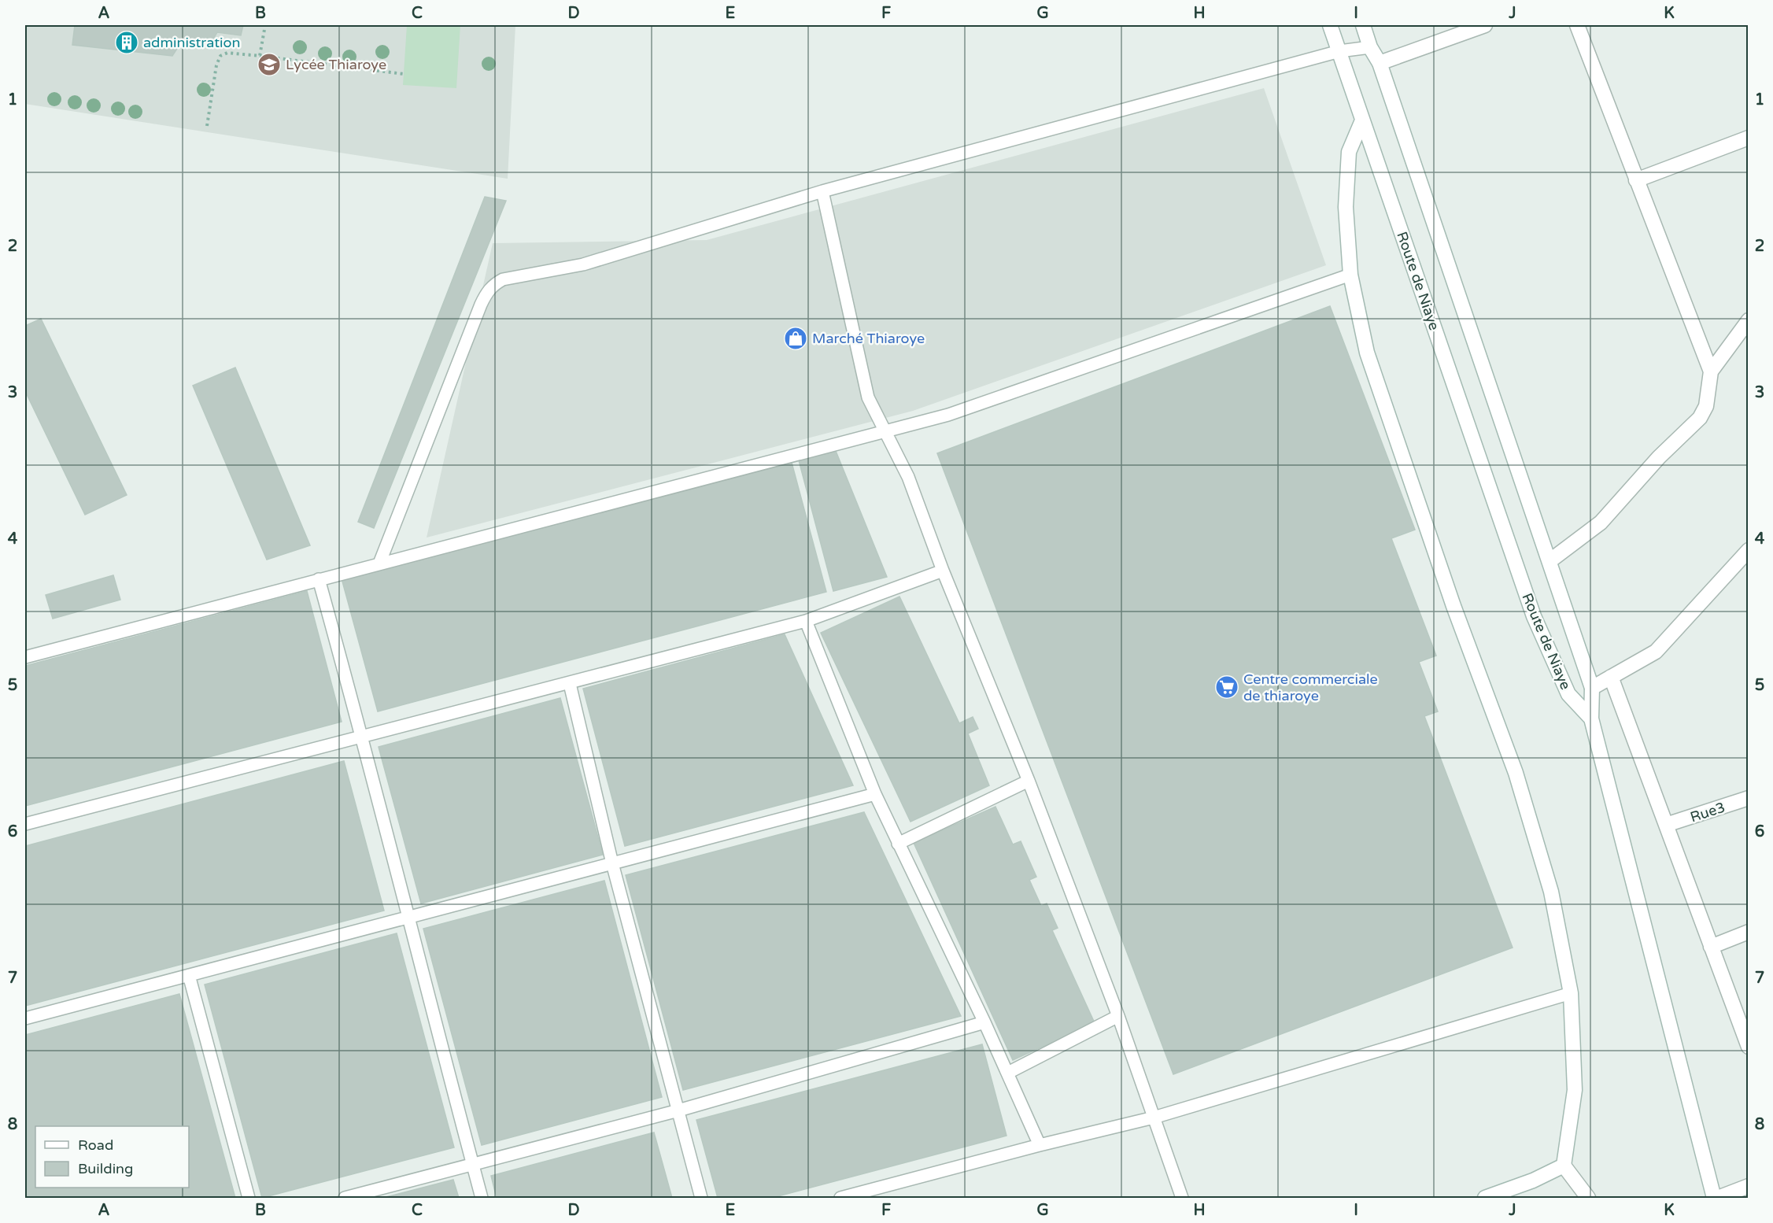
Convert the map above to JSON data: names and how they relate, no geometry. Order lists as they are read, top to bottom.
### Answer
{
  "streets": {
    "street": ["Route de Niaye", "Rue3"]
  },
  "places": {
    "building": ["administration"],
    "school or university": ["Lycée Thiaroye"],
    "shop": ["Marché Thiaroye"],
    "supermarket": ["Centre commerciale de thiaroye"]
  },
  "legend": ["Road", "Building"],
  "grid": {
    "columns": [
      "A",
      "B",
      "C",
      "D",
      "E",
      "F",
      "G",
      "H",
      "I",
      "J",
      "K"
    ],
    "rows": [
      "1",
      "2",
      "3",
      "4",
      "5",
      "6",
      "7",
      "8"
    ]
  }
}
